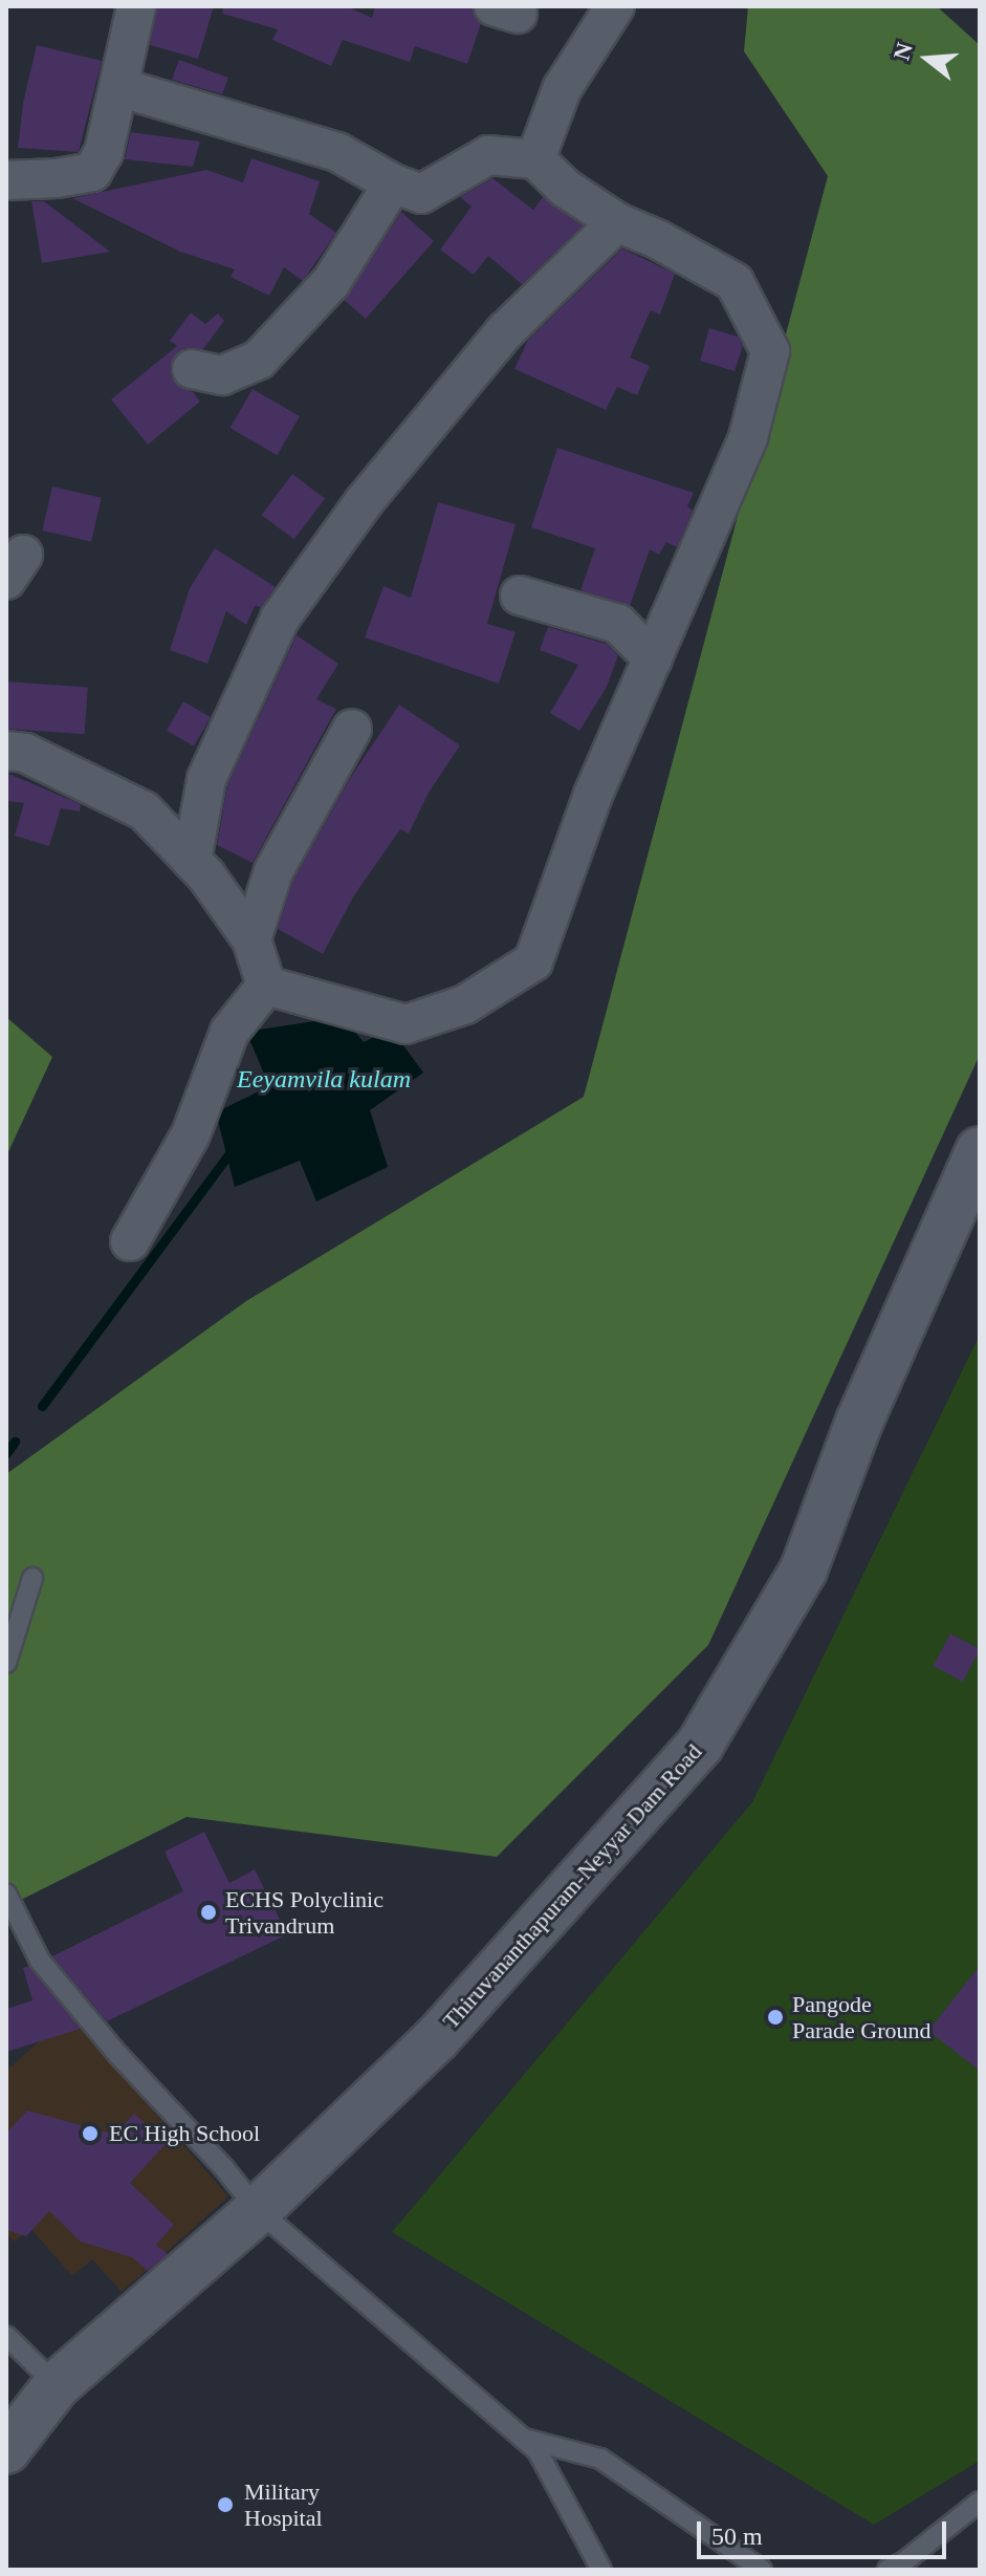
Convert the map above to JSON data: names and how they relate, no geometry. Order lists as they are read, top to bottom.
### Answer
{
  "streets": {
    "main road": ["Thiruvananthapuram-Neyyar Dam Road"]
  },
  "water": ["Eeyamvila kulam"],
  "places": [
    "ECHS Polyclinic Trivandrum",
    "Pangode Parade Ground",
    "EC High School",
    "Military Hospital"
  ],
  "scale_bar": "50 m",
  "north": "left"
}
